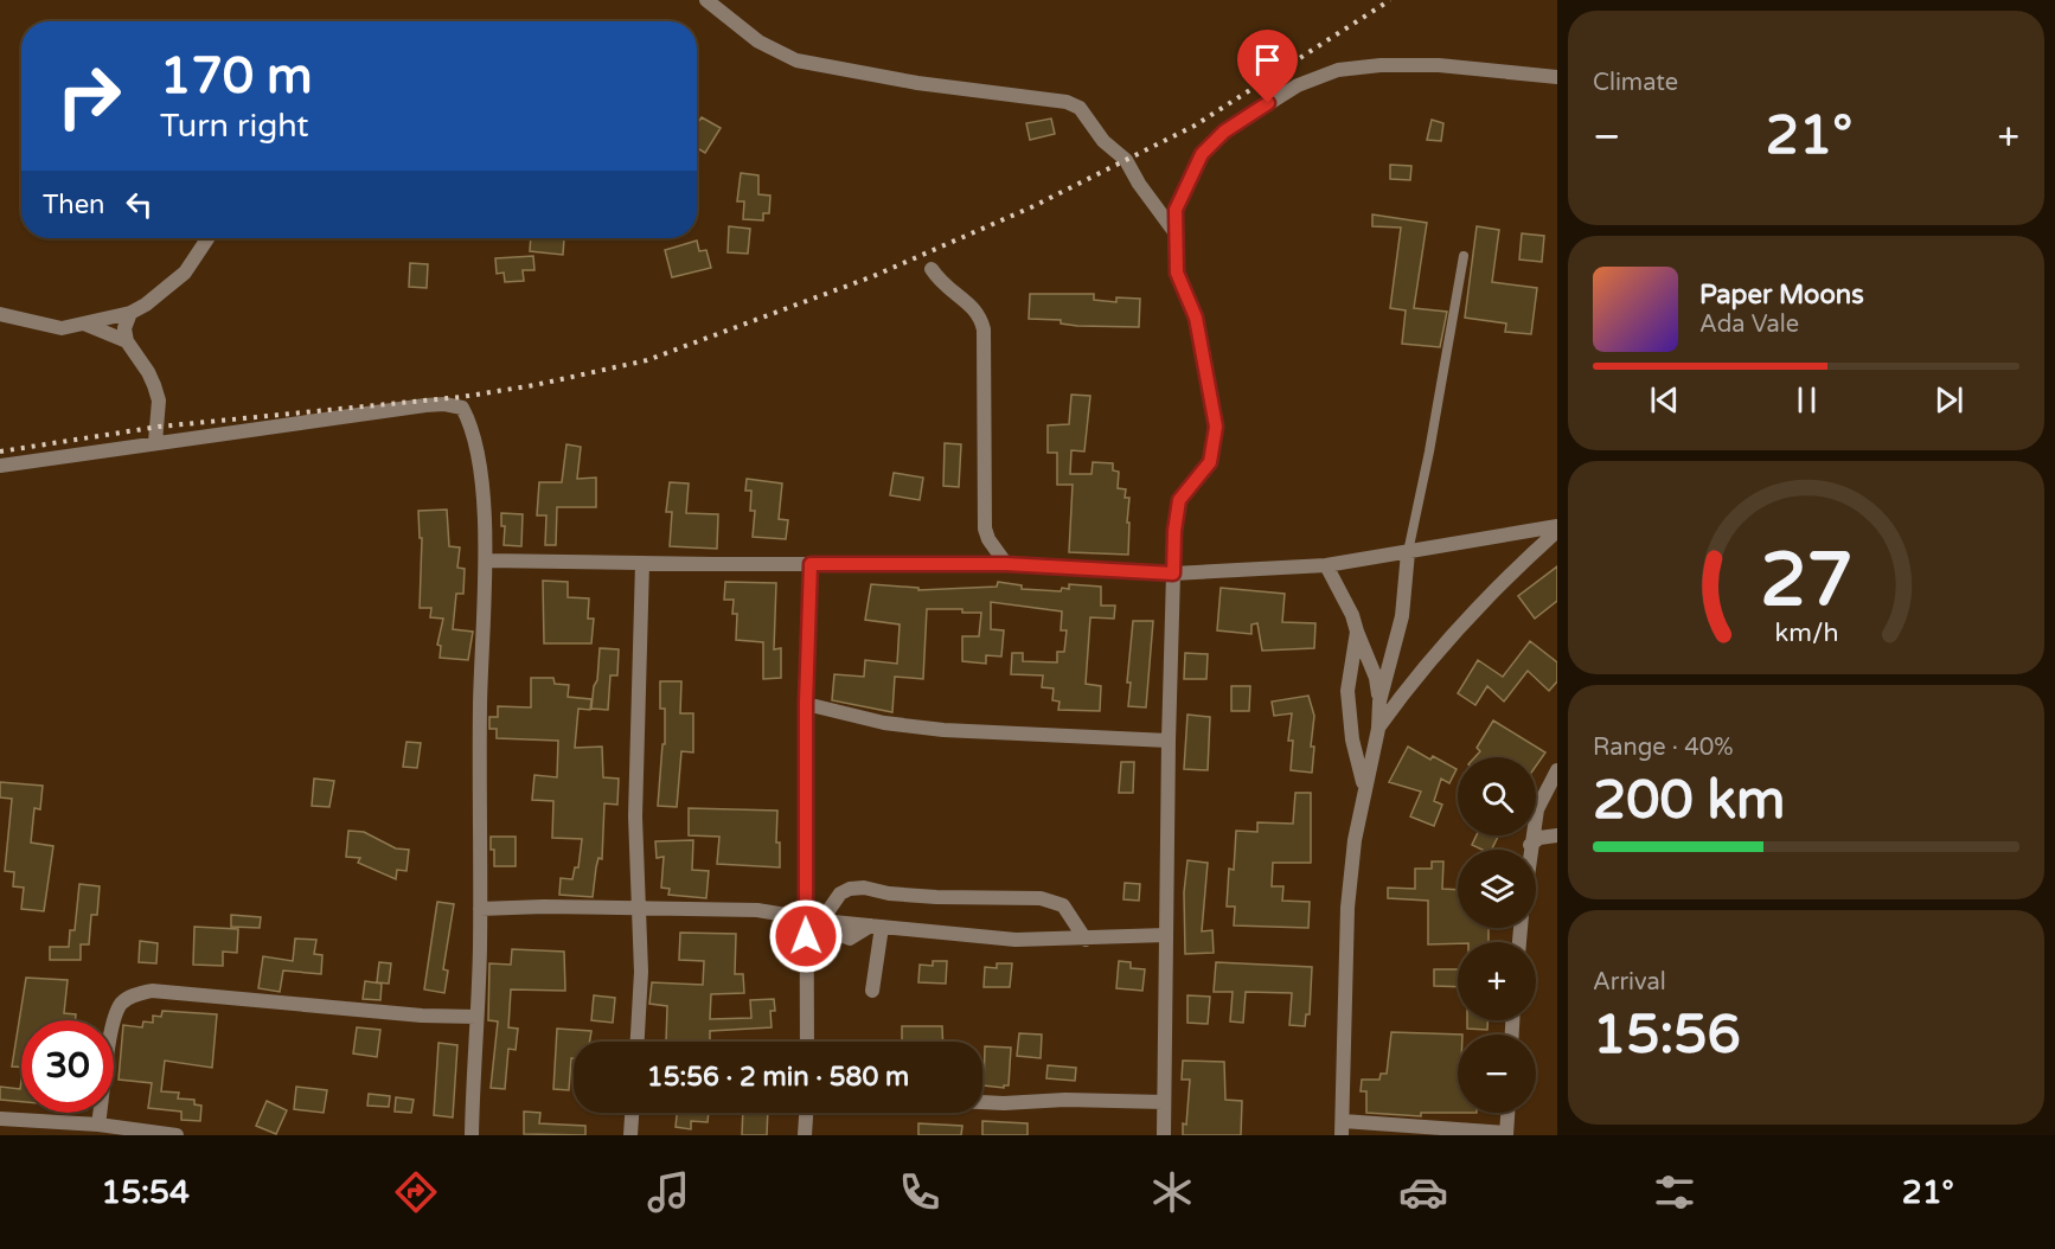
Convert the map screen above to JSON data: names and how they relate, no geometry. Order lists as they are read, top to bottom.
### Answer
{
  "page": {
    "tile": [
      "Climate",
      ["Range · 40%", "200 km"],
      ["Arrival", "15:56"]
    ],
    "turn": ["170 m", "Turn right"],
    "heat": ["−", "21°", "+"],
    "then": "Then",
    "song": ["Paper Moons", "Ada Vale"],
    "map_buttons": ["+", "−"],
    "limit": "30",
    "trip": "15:56 · 2 min · 580 m",
    "tabs": ["15:54", "21°"],
    "gauge": ["27", "km/h"]
  }
}
